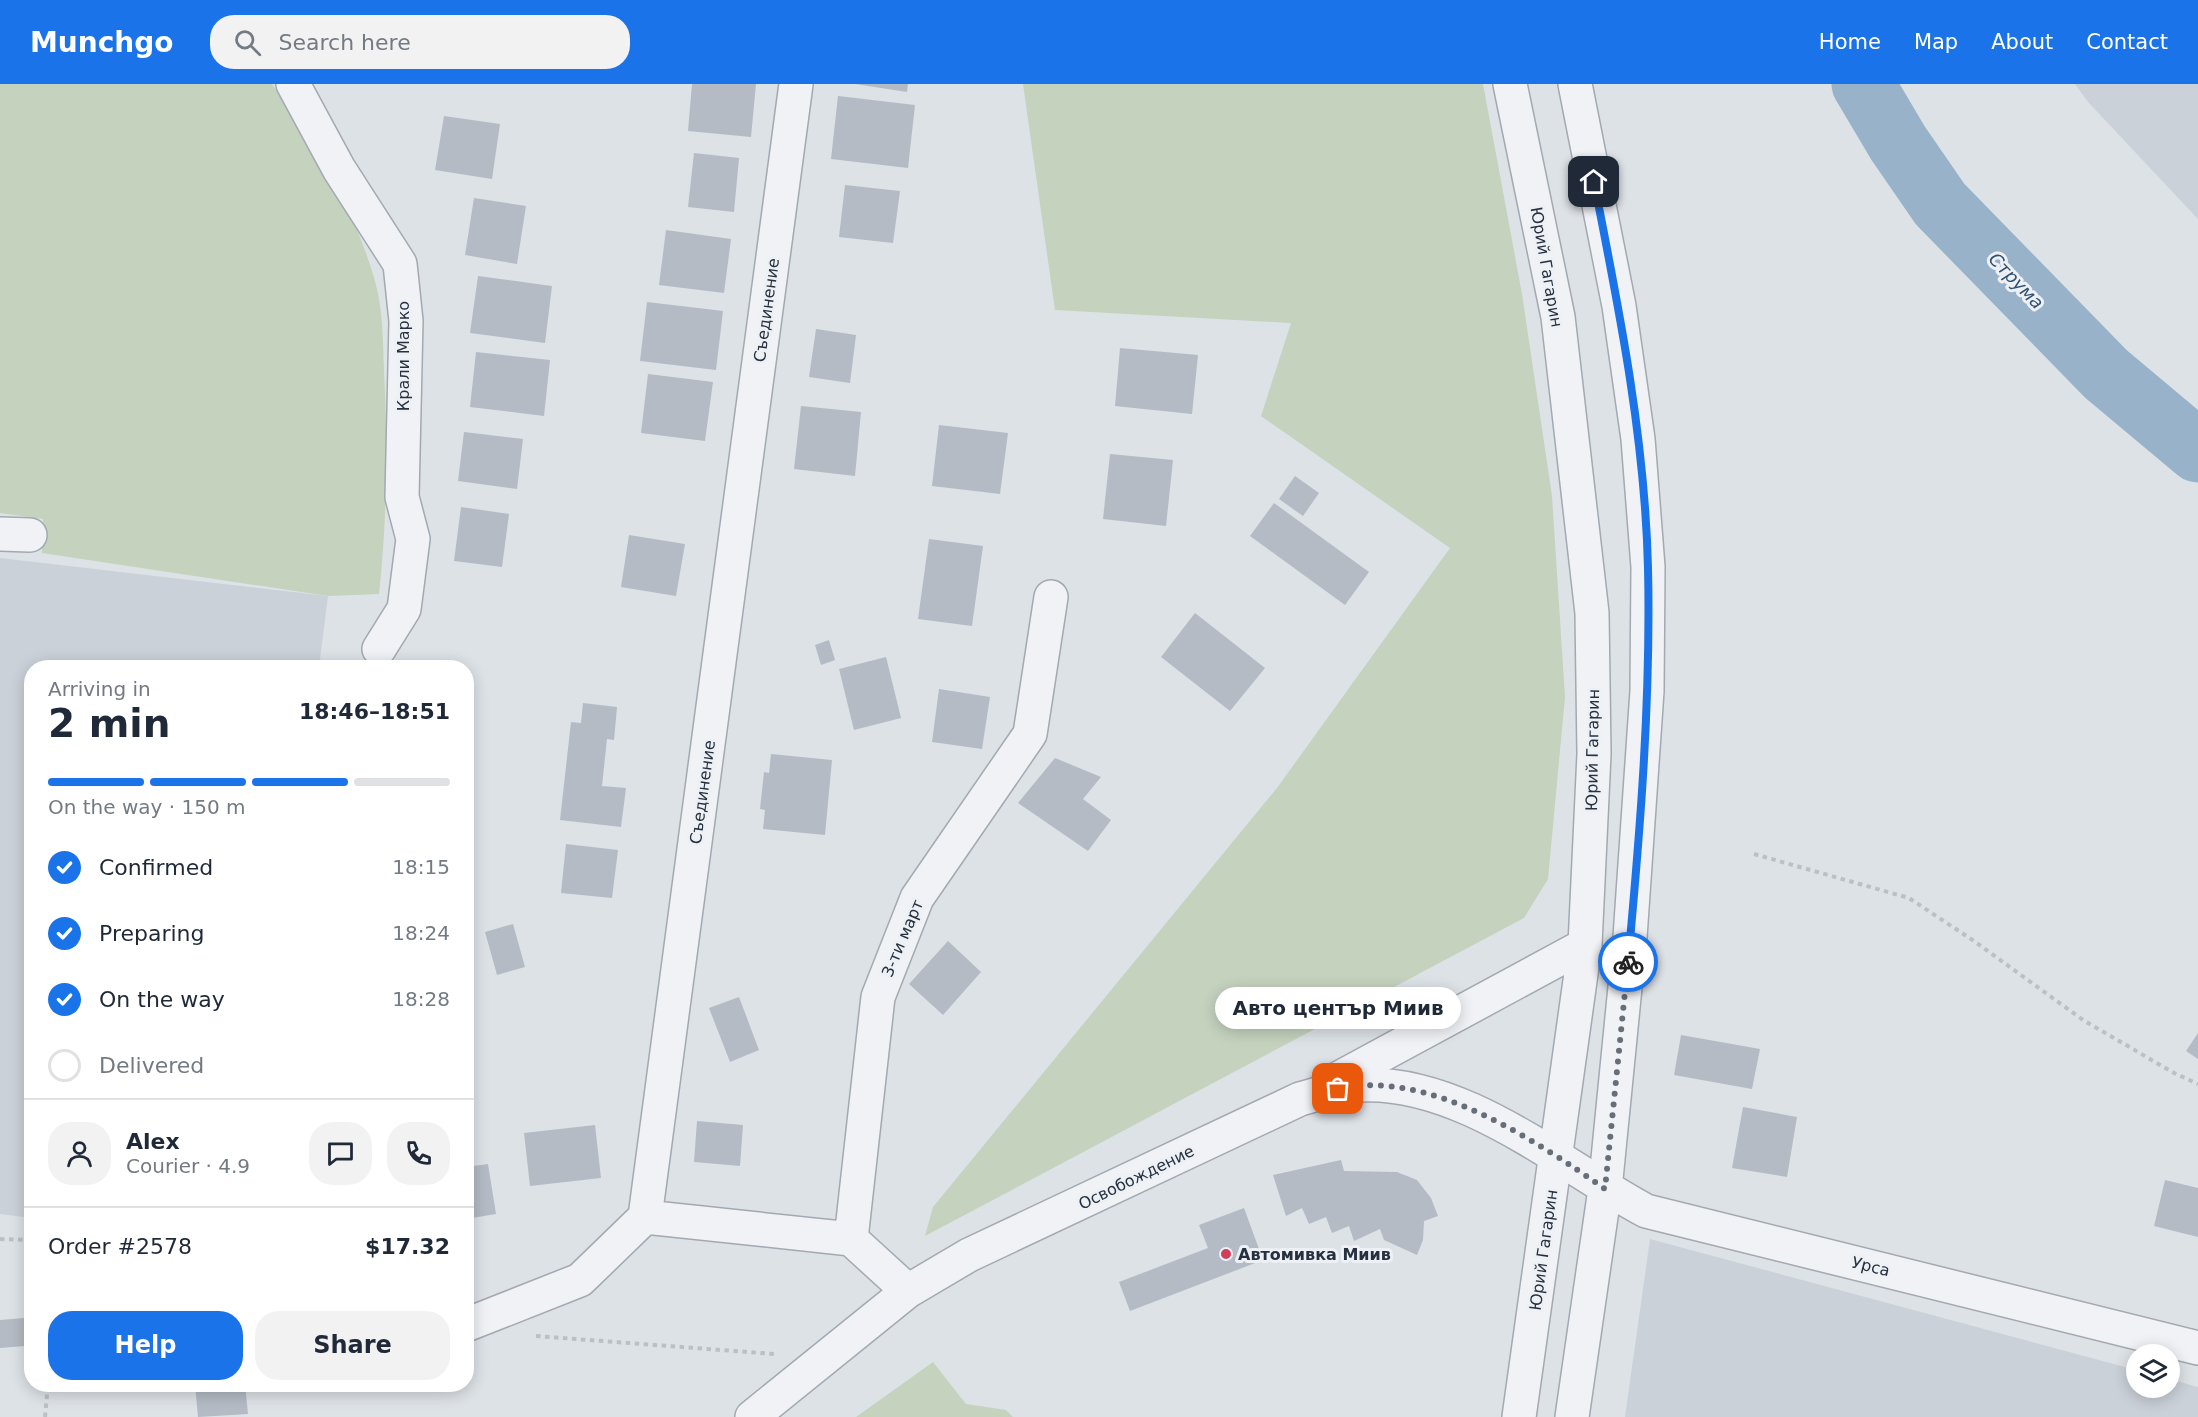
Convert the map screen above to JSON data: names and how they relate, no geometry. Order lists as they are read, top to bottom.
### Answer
{
  "streets": {
    "street": [
      "Юрий Гагарин",
      "Съединение",
      "Крали Марко",
      "3-ти март",
      "Освобождение",
      "Урса"
    ]
  },
  "crossings": [
    ["Юрий Гагарин", "Освобождение"],
    ["Юрий Гагарин", "Урса"],
    ["Освобождение", "Урса"]
  ],
  "water": ["Струма"],
  "places": ["Авто център Миив", "Автомивка Миив"],
  "page": {
    "header": "Munchgo",
    "search": "Search here",
    "nav": [
      "Home",
      "Map",
      "About",
      "Contact"
    ],
    "heading": ["2 min", "Arriving in", "18:46–18:51"],
    "panel": [
      "Alex",
      "Courier · 4.9",
      "Order #2578",
      "$17.32"
    ],
    "bar": "On the way · 150 m",
    "list": [
      ["Confirmed", "18:15"],
      ["Preparing", "18:24"],
      ["On the way", "18:28"],
      "Delivered"
    ],
    "bubble": "Авто център Миив",
    "buttons": ["Help", "Share"]
  }
}
